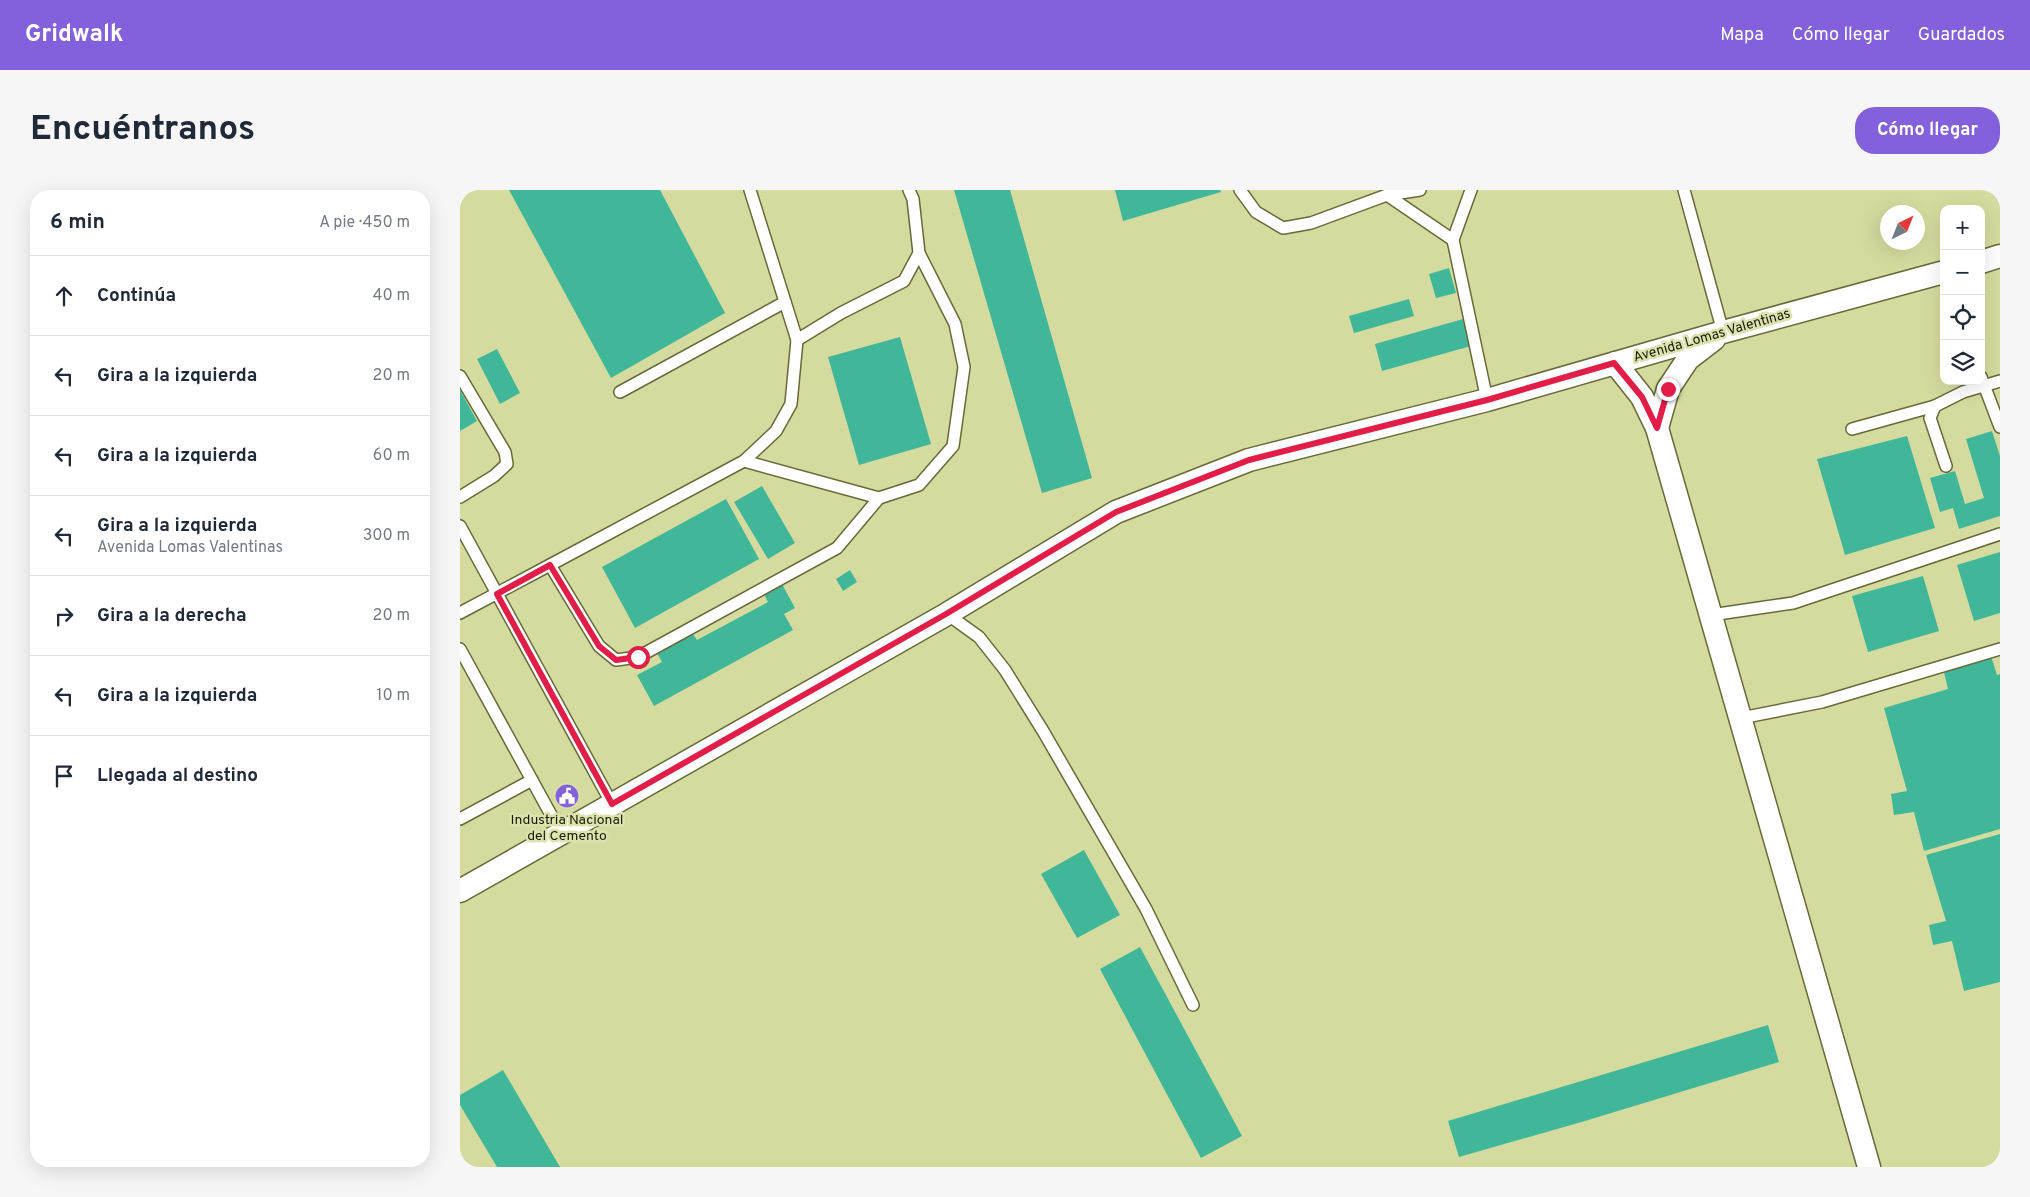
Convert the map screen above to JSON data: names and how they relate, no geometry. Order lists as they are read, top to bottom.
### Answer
{
  "streets": {
    "street": ["Avenida Lomas Valentinas"]
  },
  "places": {
    "public building": ["Industria Nacional del Cemento"]
  },
  "north": "top right",
  "page": {
    "header": "Gridwalk",
    "nav": ["Mapa", "Cómo llegar", "Guardados"],
    "buttons": "Cómo llegar",
    "title": "Encuéntranos",
    "heading": ["6 min", "A pie · 450 m"],
    "map_buttons": ["+", "−"],
    "list": [
      ["Continúa", "40 m"],
      ["Gira a la izquierda", "20 m"],
      ["Gira a la izquierda", "60 m"],
      ["Gira a la izquierda", "Avenida Lomas Valentinas", "300 m"],
      ["Gira a la derecha", "20 m"],
      ["Gira a la izquierda", "10 m"],
      "Llegada al destino"
    ]
  }
}
